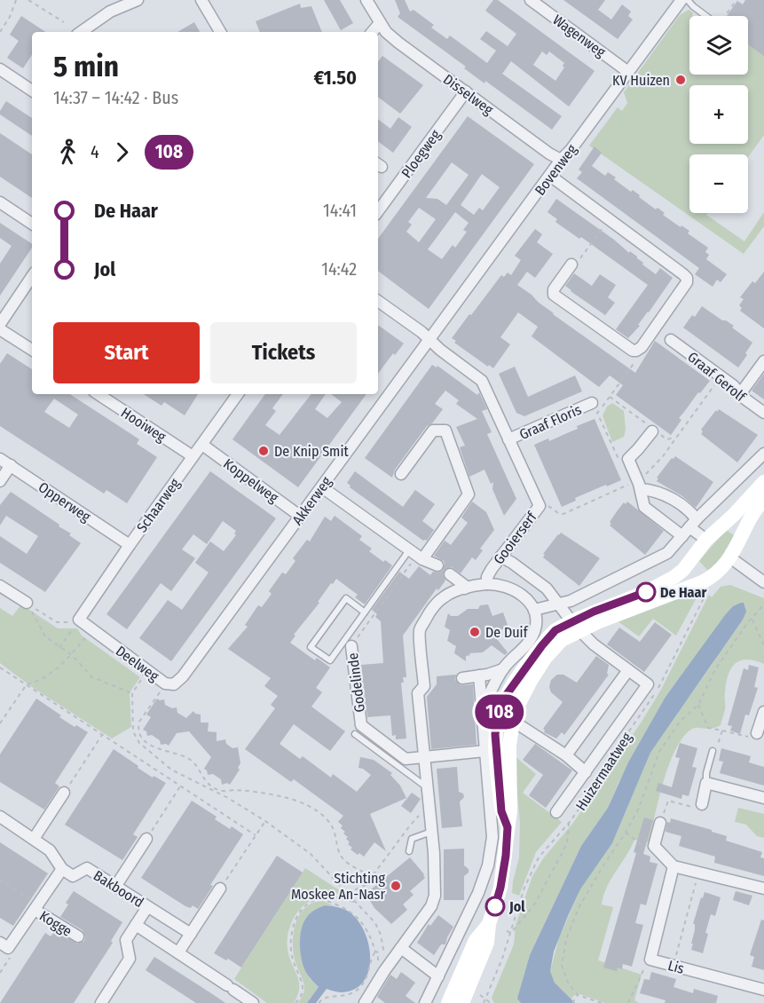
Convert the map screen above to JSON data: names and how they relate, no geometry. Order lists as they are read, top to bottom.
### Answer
{
  "streets": {
    "street": [
      "Wagenweg",
      "Disselweg",
      "Ploegweg",
      "Bovenweg",
      "Graaf Gerolf",
      "Graaf Floris",
      "Hooiweg",
      "Koppelweg",
      "Akkerweg",
      "Opperweg",
      "Schaarweg",
      "Gooierserf",
      "Deelweg",
      "Godelinde",
      "Huizermaatweg",
      "Bakboord",
      "Kogge",
      "Lis"
    ]
  },
  "crossings": [
    ["Wagenweg", "Bovenweg"],
    ["Disselweg", "Ploegweg"],
    ["Disselweg", "Bovenweg"],
    ["Bovenweg", "Graaf Floris"],
    ["Bovenweg", "Akkerweg"],
    ["Graaf Gerolf", "Gooierserf"],
    ["Graaf Floris", "Akkerweg"],
    ["Graaf Floris", "Gooierserf"],
    ["Hooiweg", "Schaarweg"],
    ["Koppelweg", "Akkerweg"],
    ["Koppelweg", "Schaarweg"],
    ["Akkerweg", "Deelweg"],
    ["Opperweg", "Schaarweg"],
    ["Schaarweg", "Deelweg"],
    ["Bakboord", "Kogge"]
  ],
  "places": [
    "KV Huizen",
    "De Knip Smit",
    "De Haar",
    "De Duif",
    "Stichting Moskee An-Nasr",
    "Jol"
  ],
  "lines": ["bus line 108"],
  "page": {
    "on_map": "108",
    "map_buttons": ["+", "−"],
    "heading": ["5 min", "14:37 – 14:42 · Bus", "€1.50"],
    "legs": ["4", "108"],
    "list": [
      {
        "name": "De Haar",
        "value": "14:41"
      },
      {
        "name": "Jol",
        "value": "14:42"
      }
    ],
    "buttons": ["Start", "Tickets"]
  }
}
